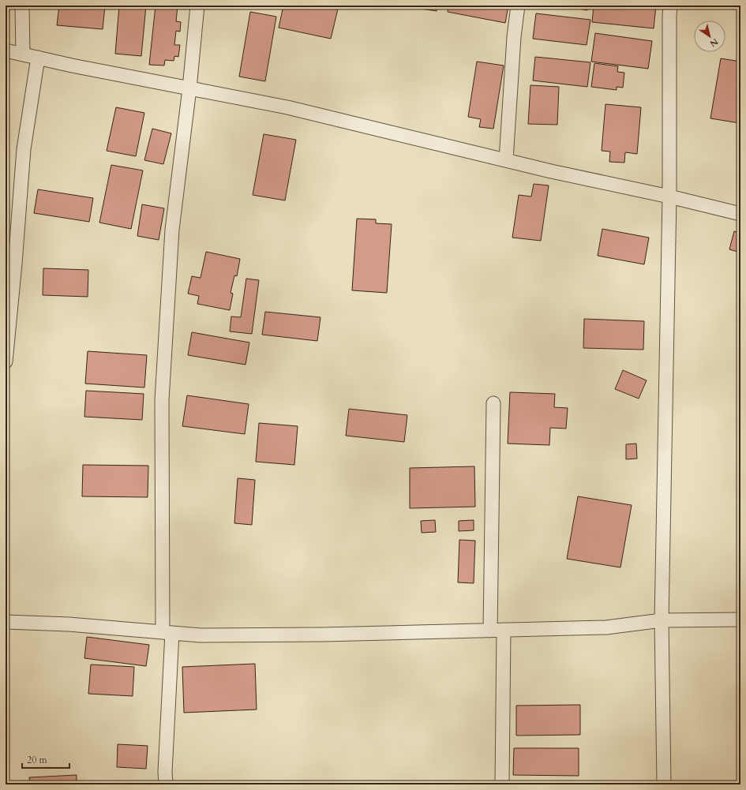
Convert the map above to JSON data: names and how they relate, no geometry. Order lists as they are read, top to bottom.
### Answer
{
  "scale_bar": "20 m",
  "north": "bottom right"
}
